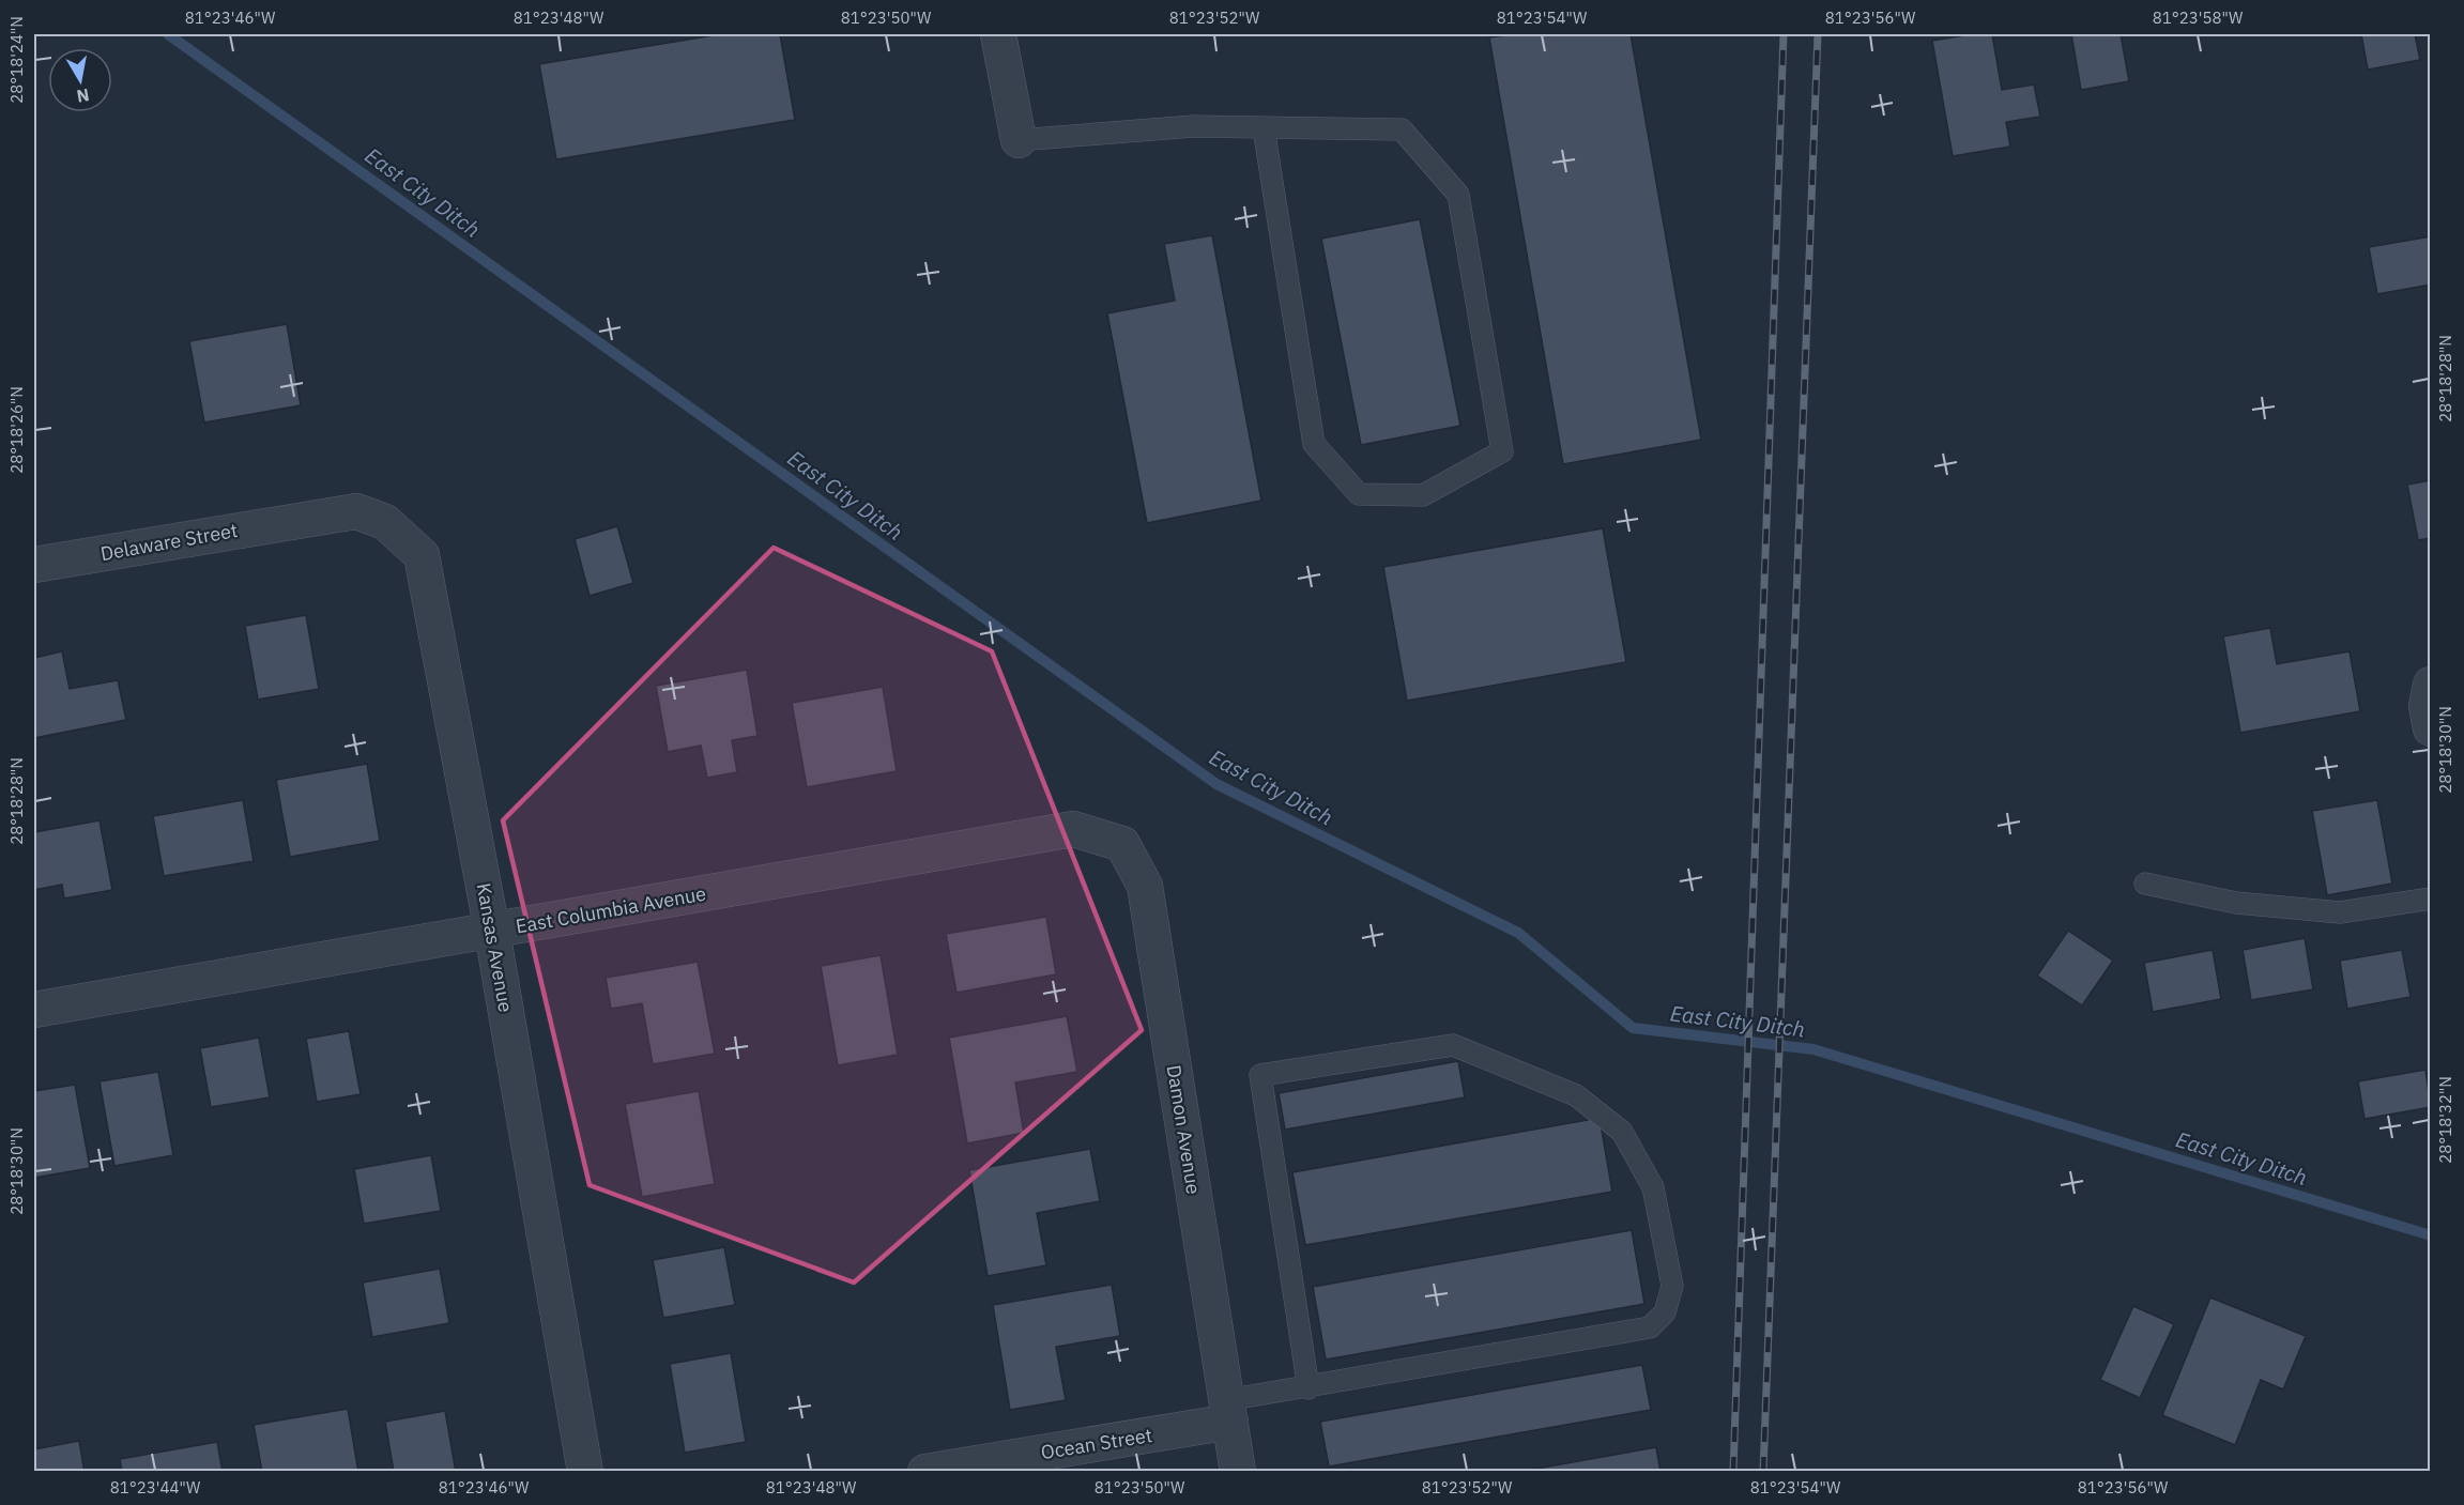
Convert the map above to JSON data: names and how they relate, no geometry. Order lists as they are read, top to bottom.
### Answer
{
  "streets": {
    "street": [
      "Delaware Street",
      "East Columbia Avenue",
      "Kansas Avenue",
      "Damon Avenue",
      "Ocean Street"
    ]
  },
  "crossings": [
    ["Delaware Street", "Kansas Avenue"],
    ["East Columbia Avenue", "Kansas Avenue"],
    ["East Columbia Avenue", "Damon Avenue"],
    ["Damon Avenue", "Ocean Street"]
  ],
  "water": ["East City Ditch"],
  "north": "bottom",
  "coordinates": [
    "81°23'46\"W",
    "81°23'48\"W",
    "81°23'50\"W",
    "81°23'52\"W",
    "81°23'54\"W",
    "81°23'56\"W",
    "81°23'58\"W",
    "28°18'24\"N",
    "28°18'28\"N",
    "28°18'26\"N",
    "28°18'30\"N",
    "28°18'32\"N",
    "81°23'44\"W"
  ]
}
